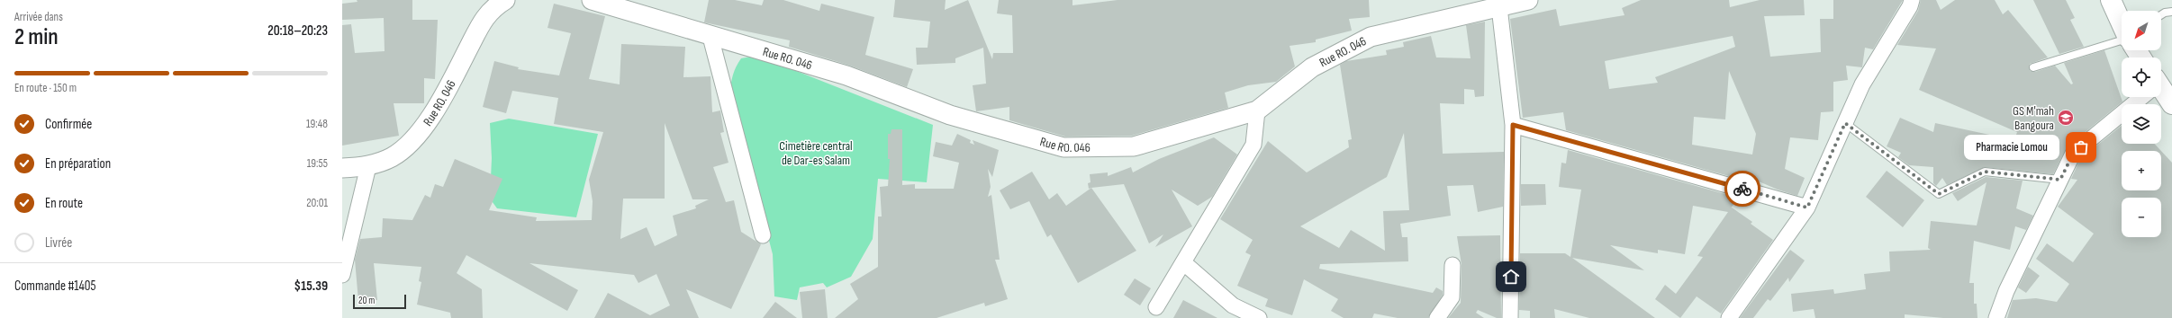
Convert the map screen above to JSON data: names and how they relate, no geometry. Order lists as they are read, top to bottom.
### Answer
{
  "streets": {
    "street": ["Rue RO. 046"]
  },
  "parks": ["Cimetière central de Dar-es Salam"],
  "places": {
    "school or university": ["GS M'mah Bangoura"],
    "other": ["Pharmacie Lomou"]
  },
  "scale_bar": "20 m",
  "north": "bottom left",
  "page": {
    "heading": ["2 min", "Arrivée dans", "20:18–20:23"],
    "panel": ["Commande #1405", "$15.39"],
    "map_buttons": ["+", "−"],
    "bar": "En route · 150 m",
    "list": [
      ["Confirmée", "19:48"],
      ["En préparation", "19:55"],
      ["En route", "20:01"],
      "Livrée"
    ],
    "bubble": "Pharmacie Lomou",
    "scale": "20 m"
  }
}
